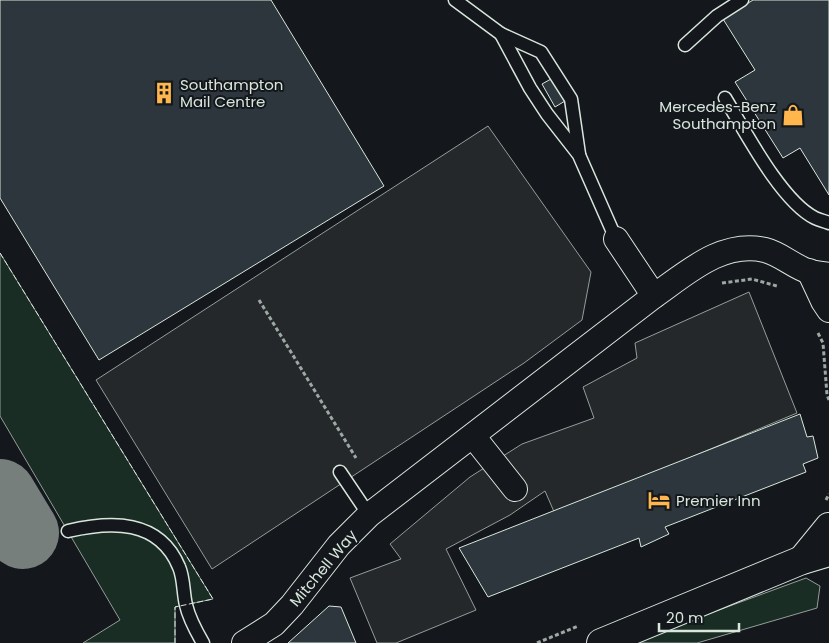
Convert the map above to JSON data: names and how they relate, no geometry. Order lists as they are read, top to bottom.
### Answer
{
  "streets": {
    "street": ["Mitchell Way"]
  },
  "places": {
    "building": ["Southampton Mail Centre"],
    "shop": ["Mercedes-Benz Southampton"],
    "hotel": ["Premier Inn"]
  },
  "scale_bar": "20 m"
}
